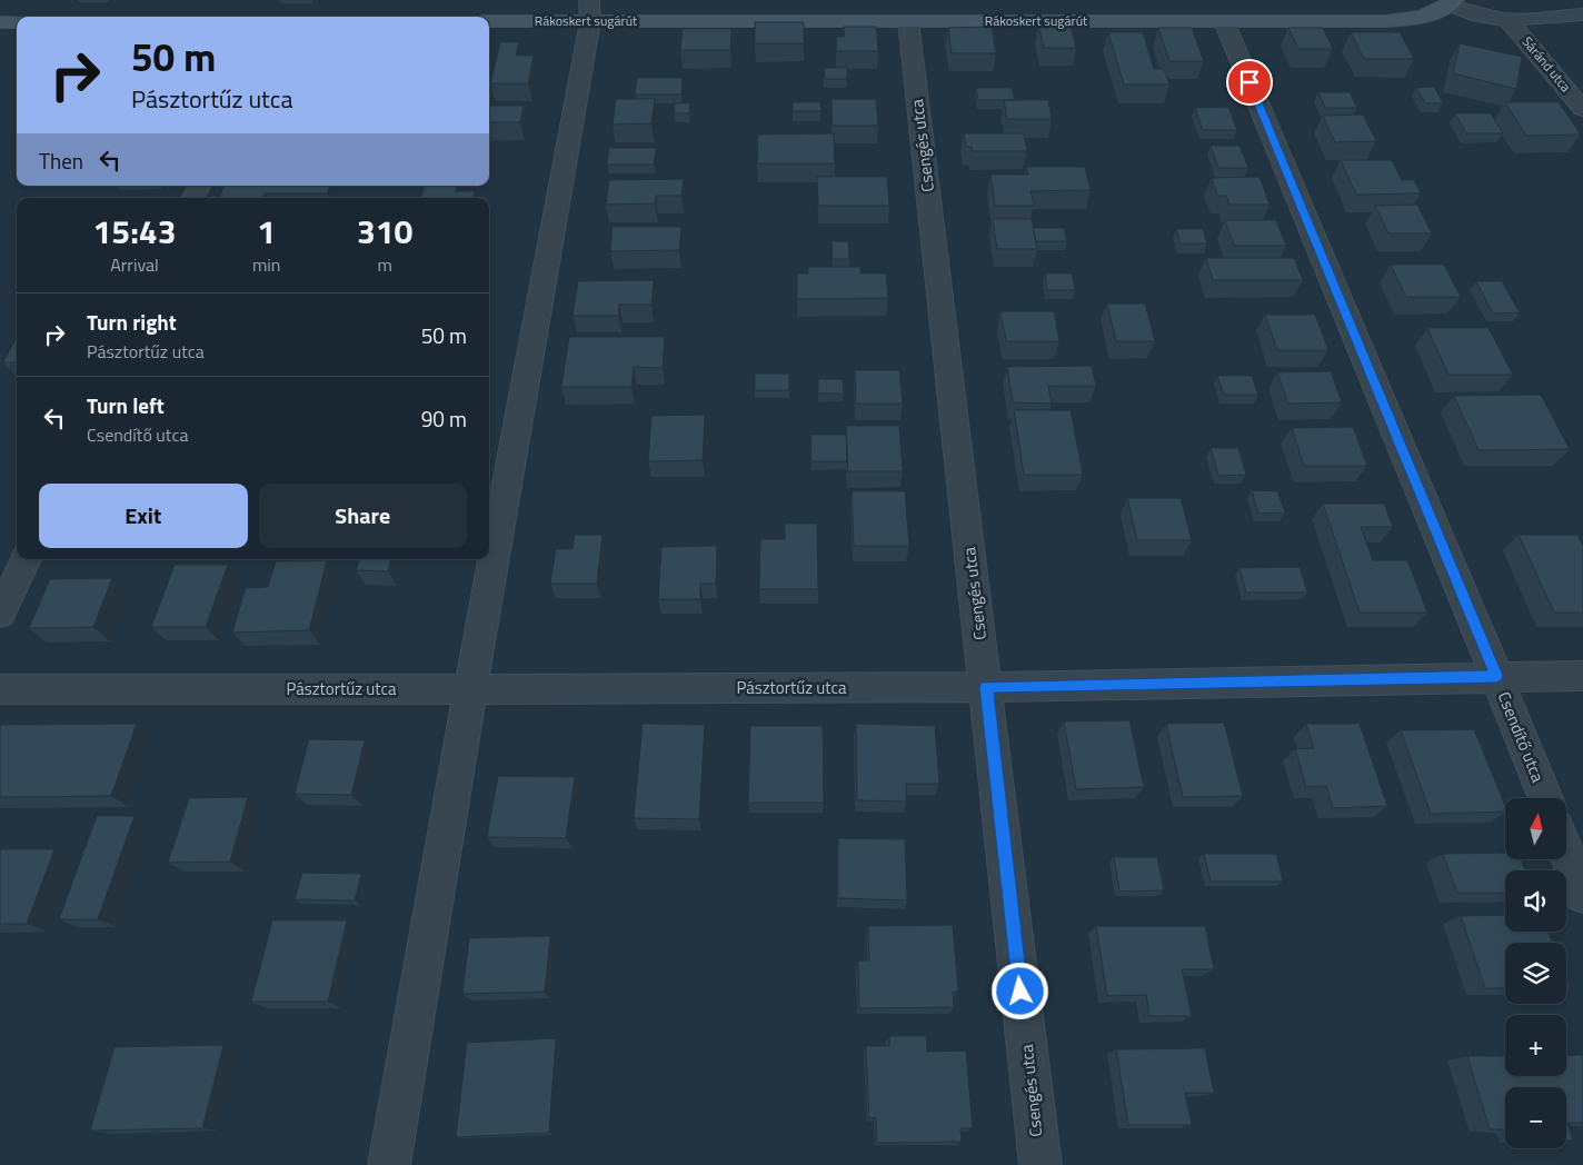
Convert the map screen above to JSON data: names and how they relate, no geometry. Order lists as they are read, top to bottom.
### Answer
{
  "streets": {
    "street": [
      "Rákoskert sugárút",
      "Sáránd utca",
      "Csengés utca",
      "Pásztortűz utca",
      "Csendítő utca"
    ]
  },
  "crossings": [
    ["Rákoskert sugárút", "Sáránd utca"],
    ["Rákoskert sugárút", "Csengés utca"],
    ["Rákoskert sugárút", "Csendítő utca"],
    ["Csengés utca", "Pásztortűz utca"],
    ["Pásztortűz utca", "Csendítő utca"]
  ],
  "north": "top",
  "page": {
    "turn": ["50 m", "Pásztortűz utca"],
    "then": "Then",
    "eta": [
      "15:43",
      "Arrival",
      "1",
      "min",
      "310",
      "m"
    ],
    "list": [
      {
        "name": "Turn right",
        "note": "Pásztortűz utca",
        "value": "50 m"
      },
      {
        "name": "Turn left",
        "note": "Csendítő utca",
        "value": "90 m"
      }
    ],
    "buttons": ["Exit", "Share"],
    "map_buttons": ["+", "−"]
  }
}
